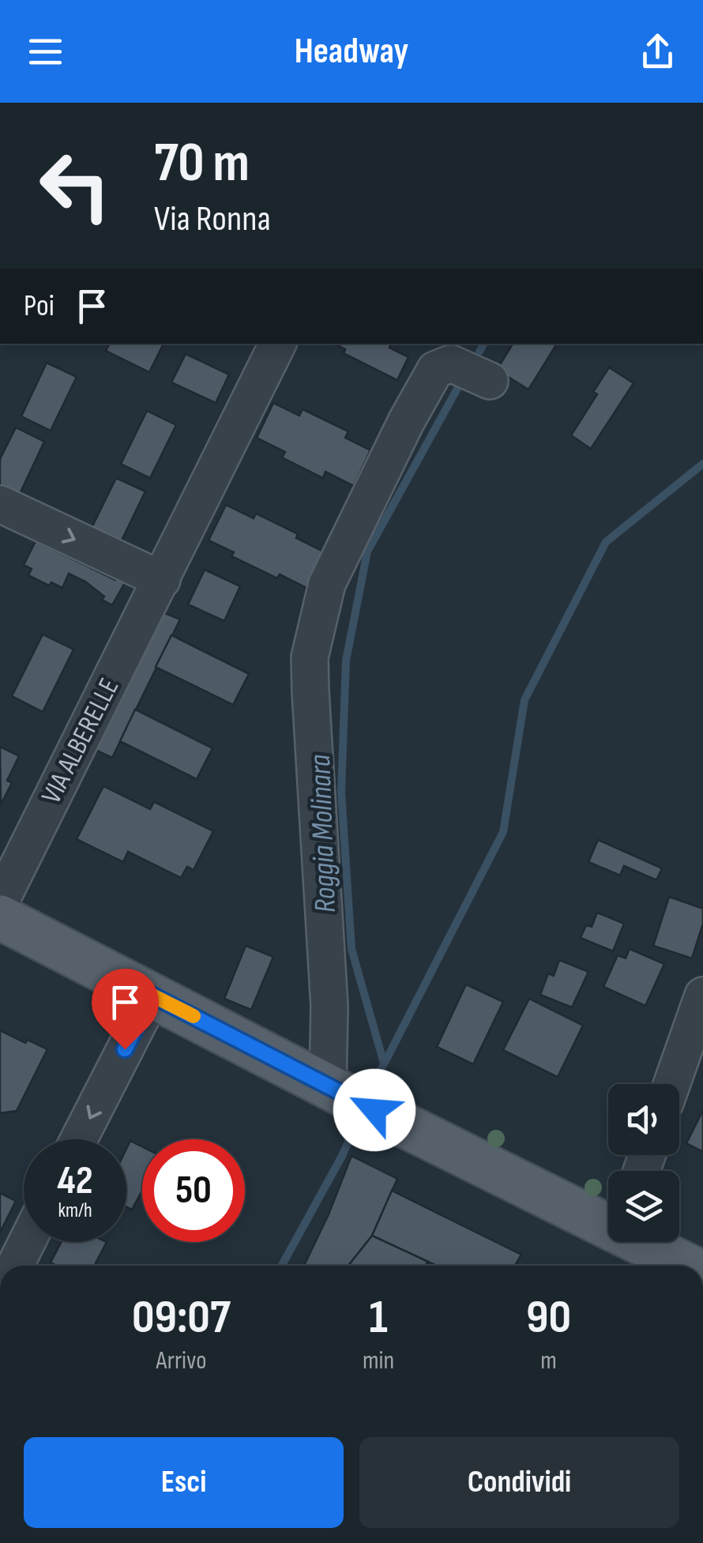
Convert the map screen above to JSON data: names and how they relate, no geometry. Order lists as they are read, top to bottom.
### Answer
{
  "streets": {
    "street": ["VIA ALBERELLE"]
  },
  "water": ["Roggia Molinara"],
  "page": {
    "header": "Headway",
    "turn": ["70 m", "Via Ronna"],
    "then": "Poi",
    "speed": "42 km/h",
    "limit": "50",
    "eta": [
      "09:07",
      "Arrivo",
      "1",
      "min",
      "90",
      "m"
    ],
    "buttons": ["Esci", "Condividi"]
  }
}
